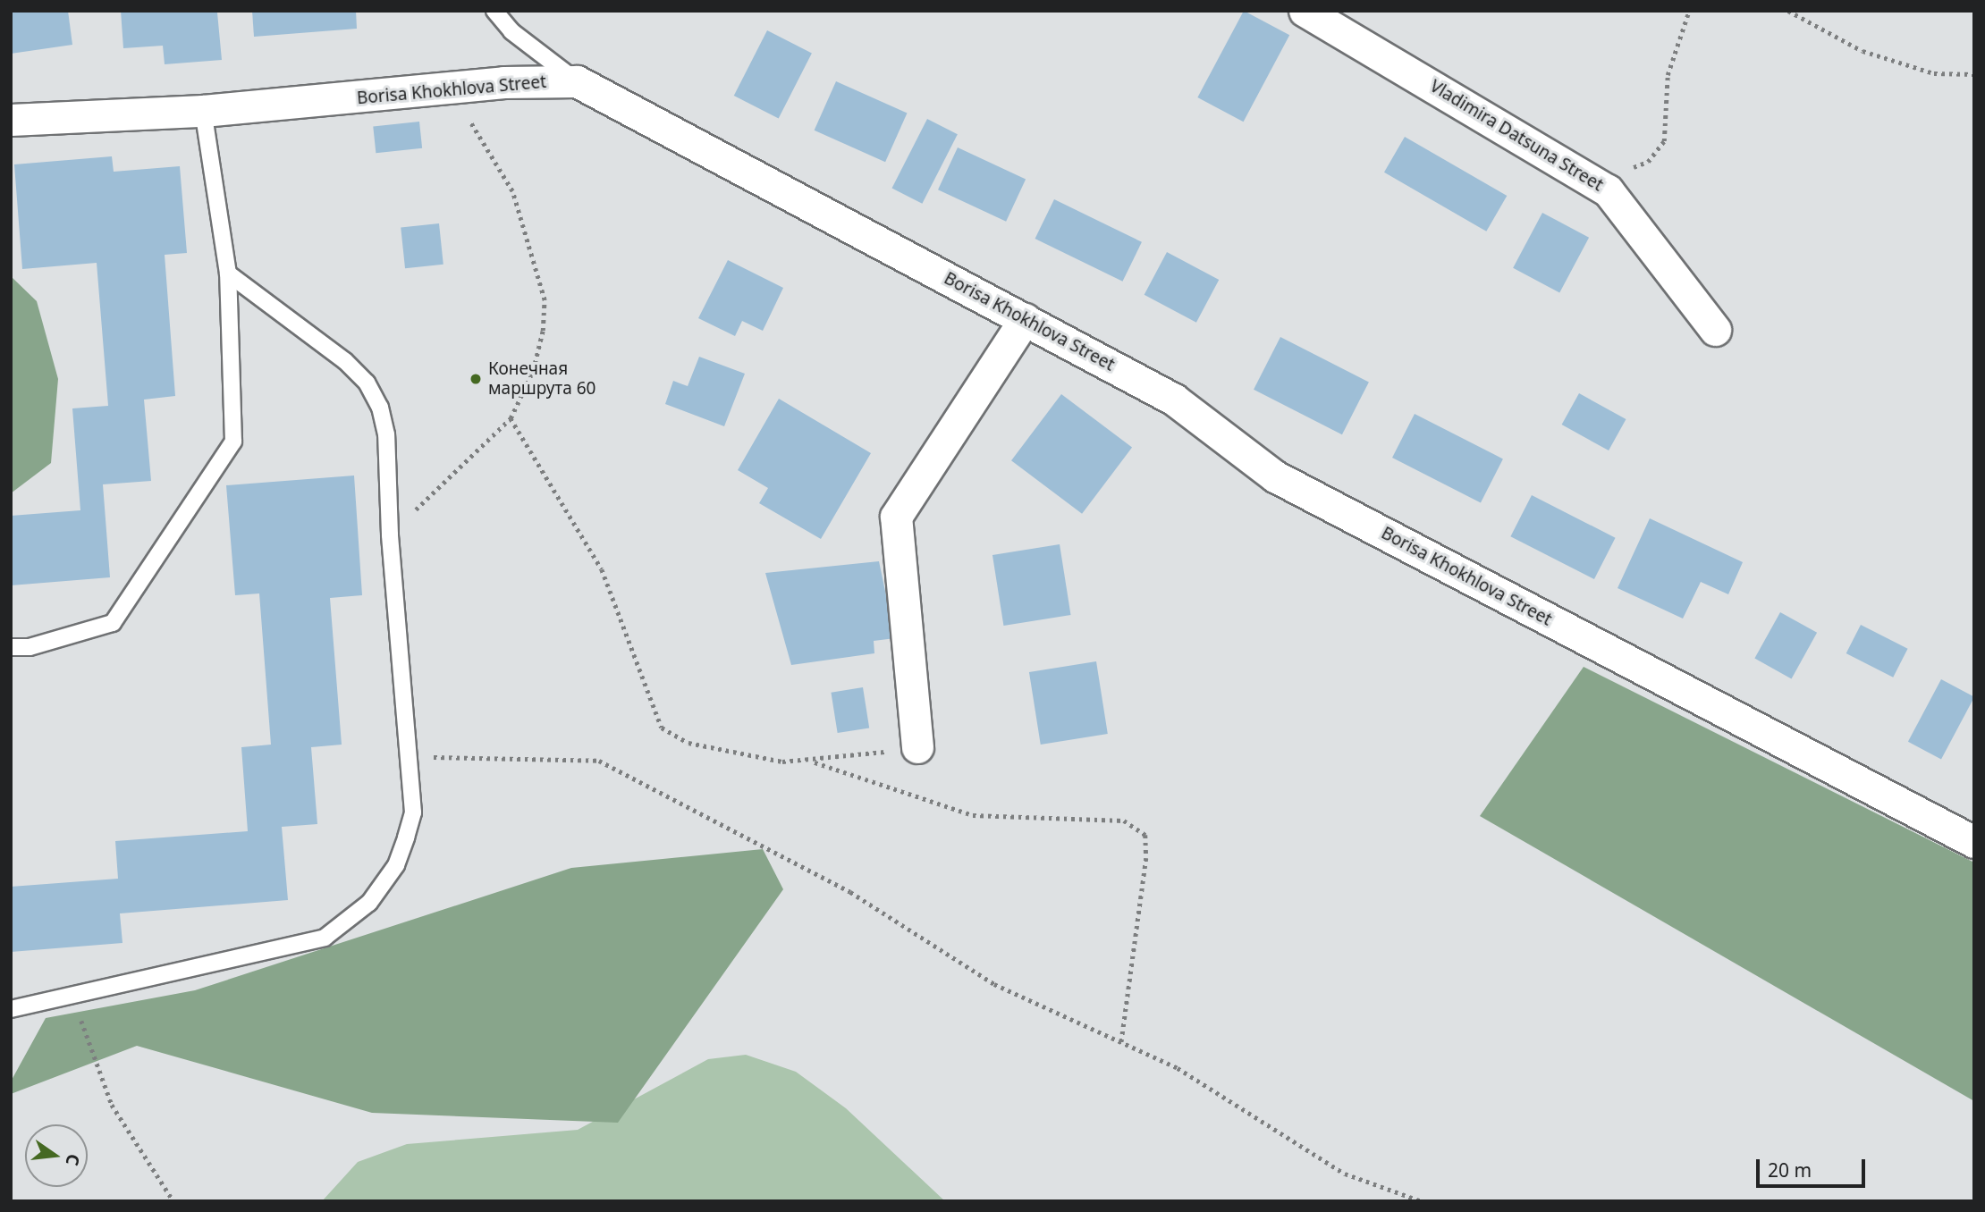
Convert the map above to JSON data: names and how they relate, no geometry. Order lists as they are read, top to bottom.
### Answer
{
  "streets": {
    "street": ["Borisa Khokhlova Street", "Vladimira Datsuna Street"]
  },
  "places": ["Конечная маршрута 60"],
  "scale_bar": "20 m",
  "north": "right"
}
